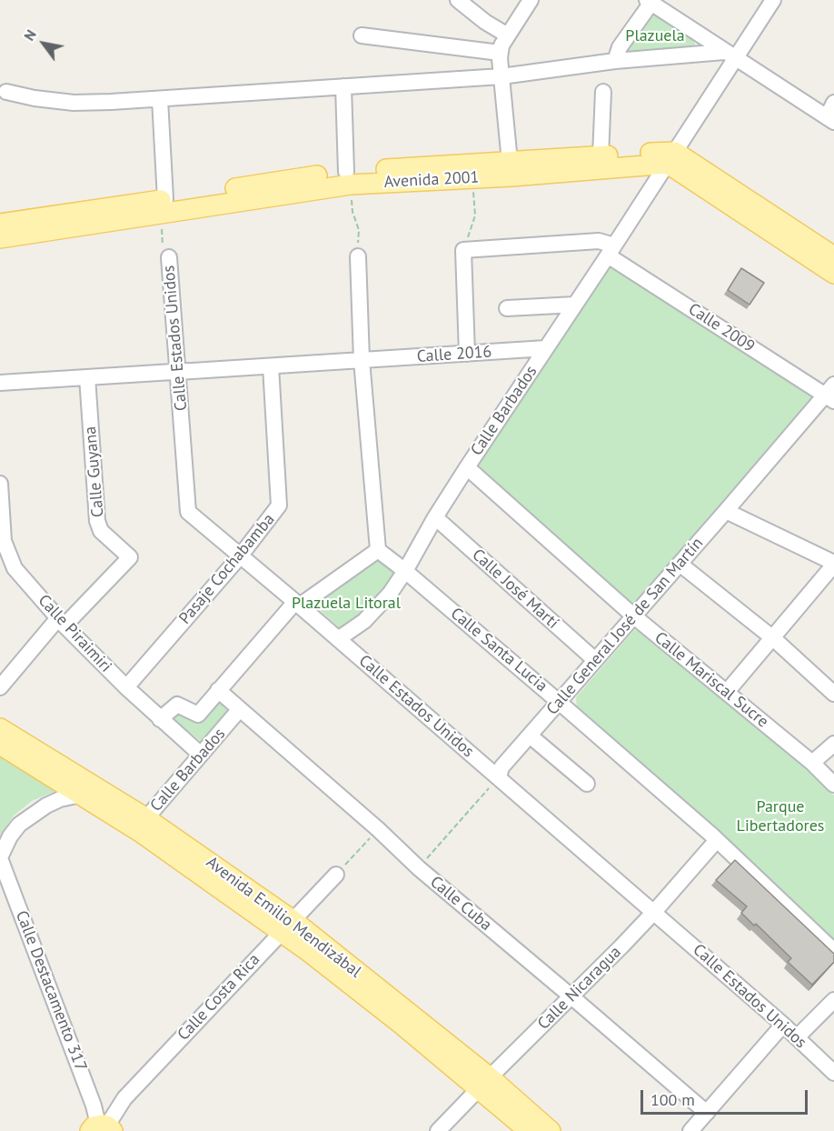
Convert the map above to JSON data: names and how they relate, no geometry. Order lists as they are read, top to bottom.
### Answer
{
  "streets": {
    "main road": ["Avenida 2001", "Avenida Emilio Mendizábal"],
    "street": [
      "Calle 2009",
      "Calle Estados Unidos",
      "Calle 2016",
      "Calle Barbados",
      "Calle Guyana",
      "Pasaje Cochabamba",
      "Calle José Martí",
      "Calle General José de San Martín",
      "Calle Piraimiri",
      "Calle Santa Lucia",
      "Calle Mariscal Sucre",
      "Calle Cuba",
      "Calle Nicaragua",
      "Calle Destacamento 317",
      "Calle Costa Rica"
    ]
  },
  "crossings": [
    ["Avenida 2001", "Calle Barbados"],
    ["Calle 2009", "Calle Barbados"],
    ["Calle 2009", "Calle General José de San Martín"],
    ["Calle Estados Unidos", "Calle 2016"],
    ["Calle Estados Unidos", "Calle Barbados"],
    ["Calle Estados Unidos", "Pasaje Cochabamba"],
    ["Calle Estados Unidos", "Calle General José de San Martín"],
    ["Calle Estados Unidos", "Calle Nicaragua"],
    ["Calle 2016", "Calle Barbados"],
    ["Calle 2016", "Calle Guyana"],
    ["Calle 2016", "Pasaje Cochabamba"],
    ["Calle Barbados", "Calle José Martí"],
    ["Calle Barbados", "Calle Piraimiri"],
    ["Calle Barbados", "Calle Santa Lucia"],
    ["Calle Barbados", "Calle Mariscal Sucre"],
    ["Calle Barbados", "Calle Cuba"],
    ["Calle Barbados", "Avenida Emilio Mendizábal"],
    ["Calle Guyana", "Calle Piraimiri"],
    ["Pasaje Cochabamba", "Calle Piraimiri"],
    ["Calle José Martí", "Calle General José de San Martín"],
    ["Calle General José de San Martín", "Calle Santa Lucia"],
    ["Calle General José de San Martín", "Calle Mariscal Sucre"],
    ["Calle Santa Lucia", "Calle Nicaragua"],
    ["Calle Cuba", "Calle Nicaragua"],
    ["Avenida Emilio Mendizábal", "Calle Nicaragua"],
    ["Avenida Emilio Mendizábal", "Calle Costa Rica"],
    ["Calle Destacamento 317", "Calle Costa Rica"]
  ],
  "parks": ["Plazuela", "Plazuela Litoral", "Parque Libertadores"],
  "scale_bar": "100 m",
  "north": "top left"
}
